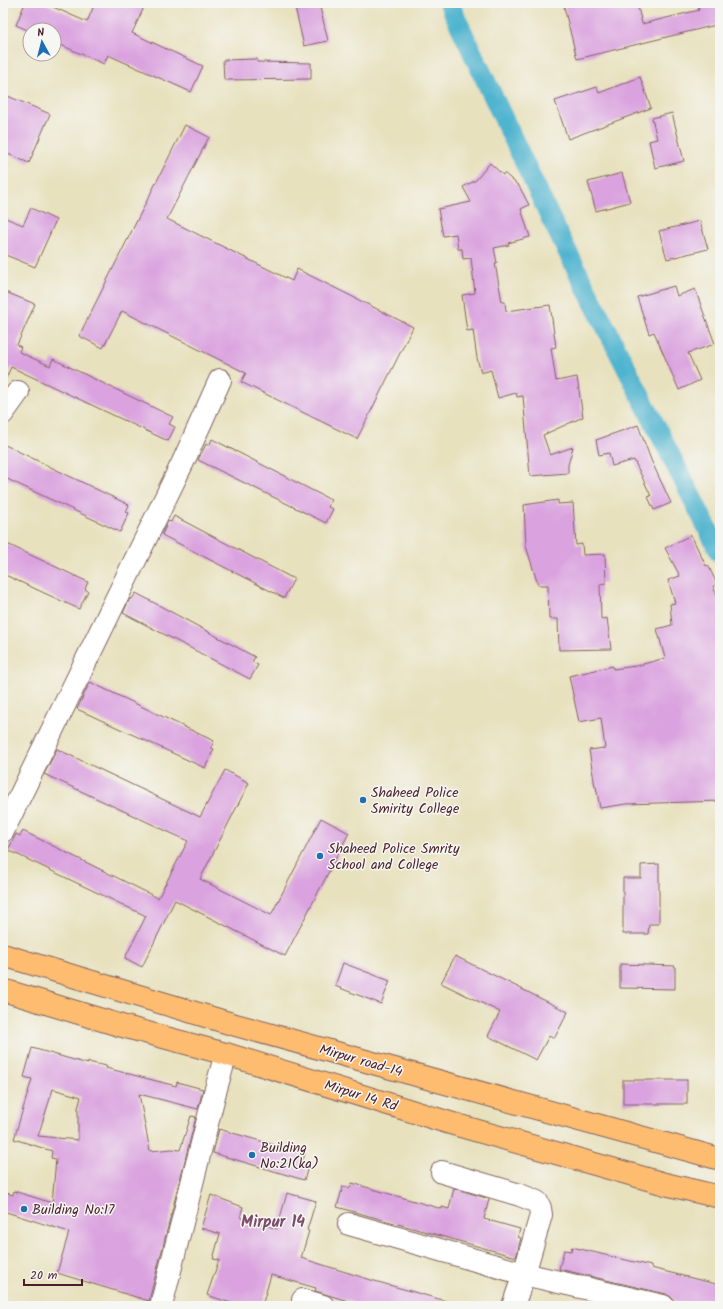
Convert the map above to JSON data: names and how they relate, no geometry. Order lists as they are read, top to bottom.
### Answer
{
  "streets": {
    "main road": ["Mirpur road-14", "Mirpur 14 Rd"]
  },
  "districts": ["Mirpur 14"],
  "places": [
    "Shaheed Police Smirity College",
    "Shaheed Police Smrity School and College",
    "Building No:21(ka)",
    "Building No:17"
  ],
  "scale_bar": "20 m",
  "north": "top"
}
